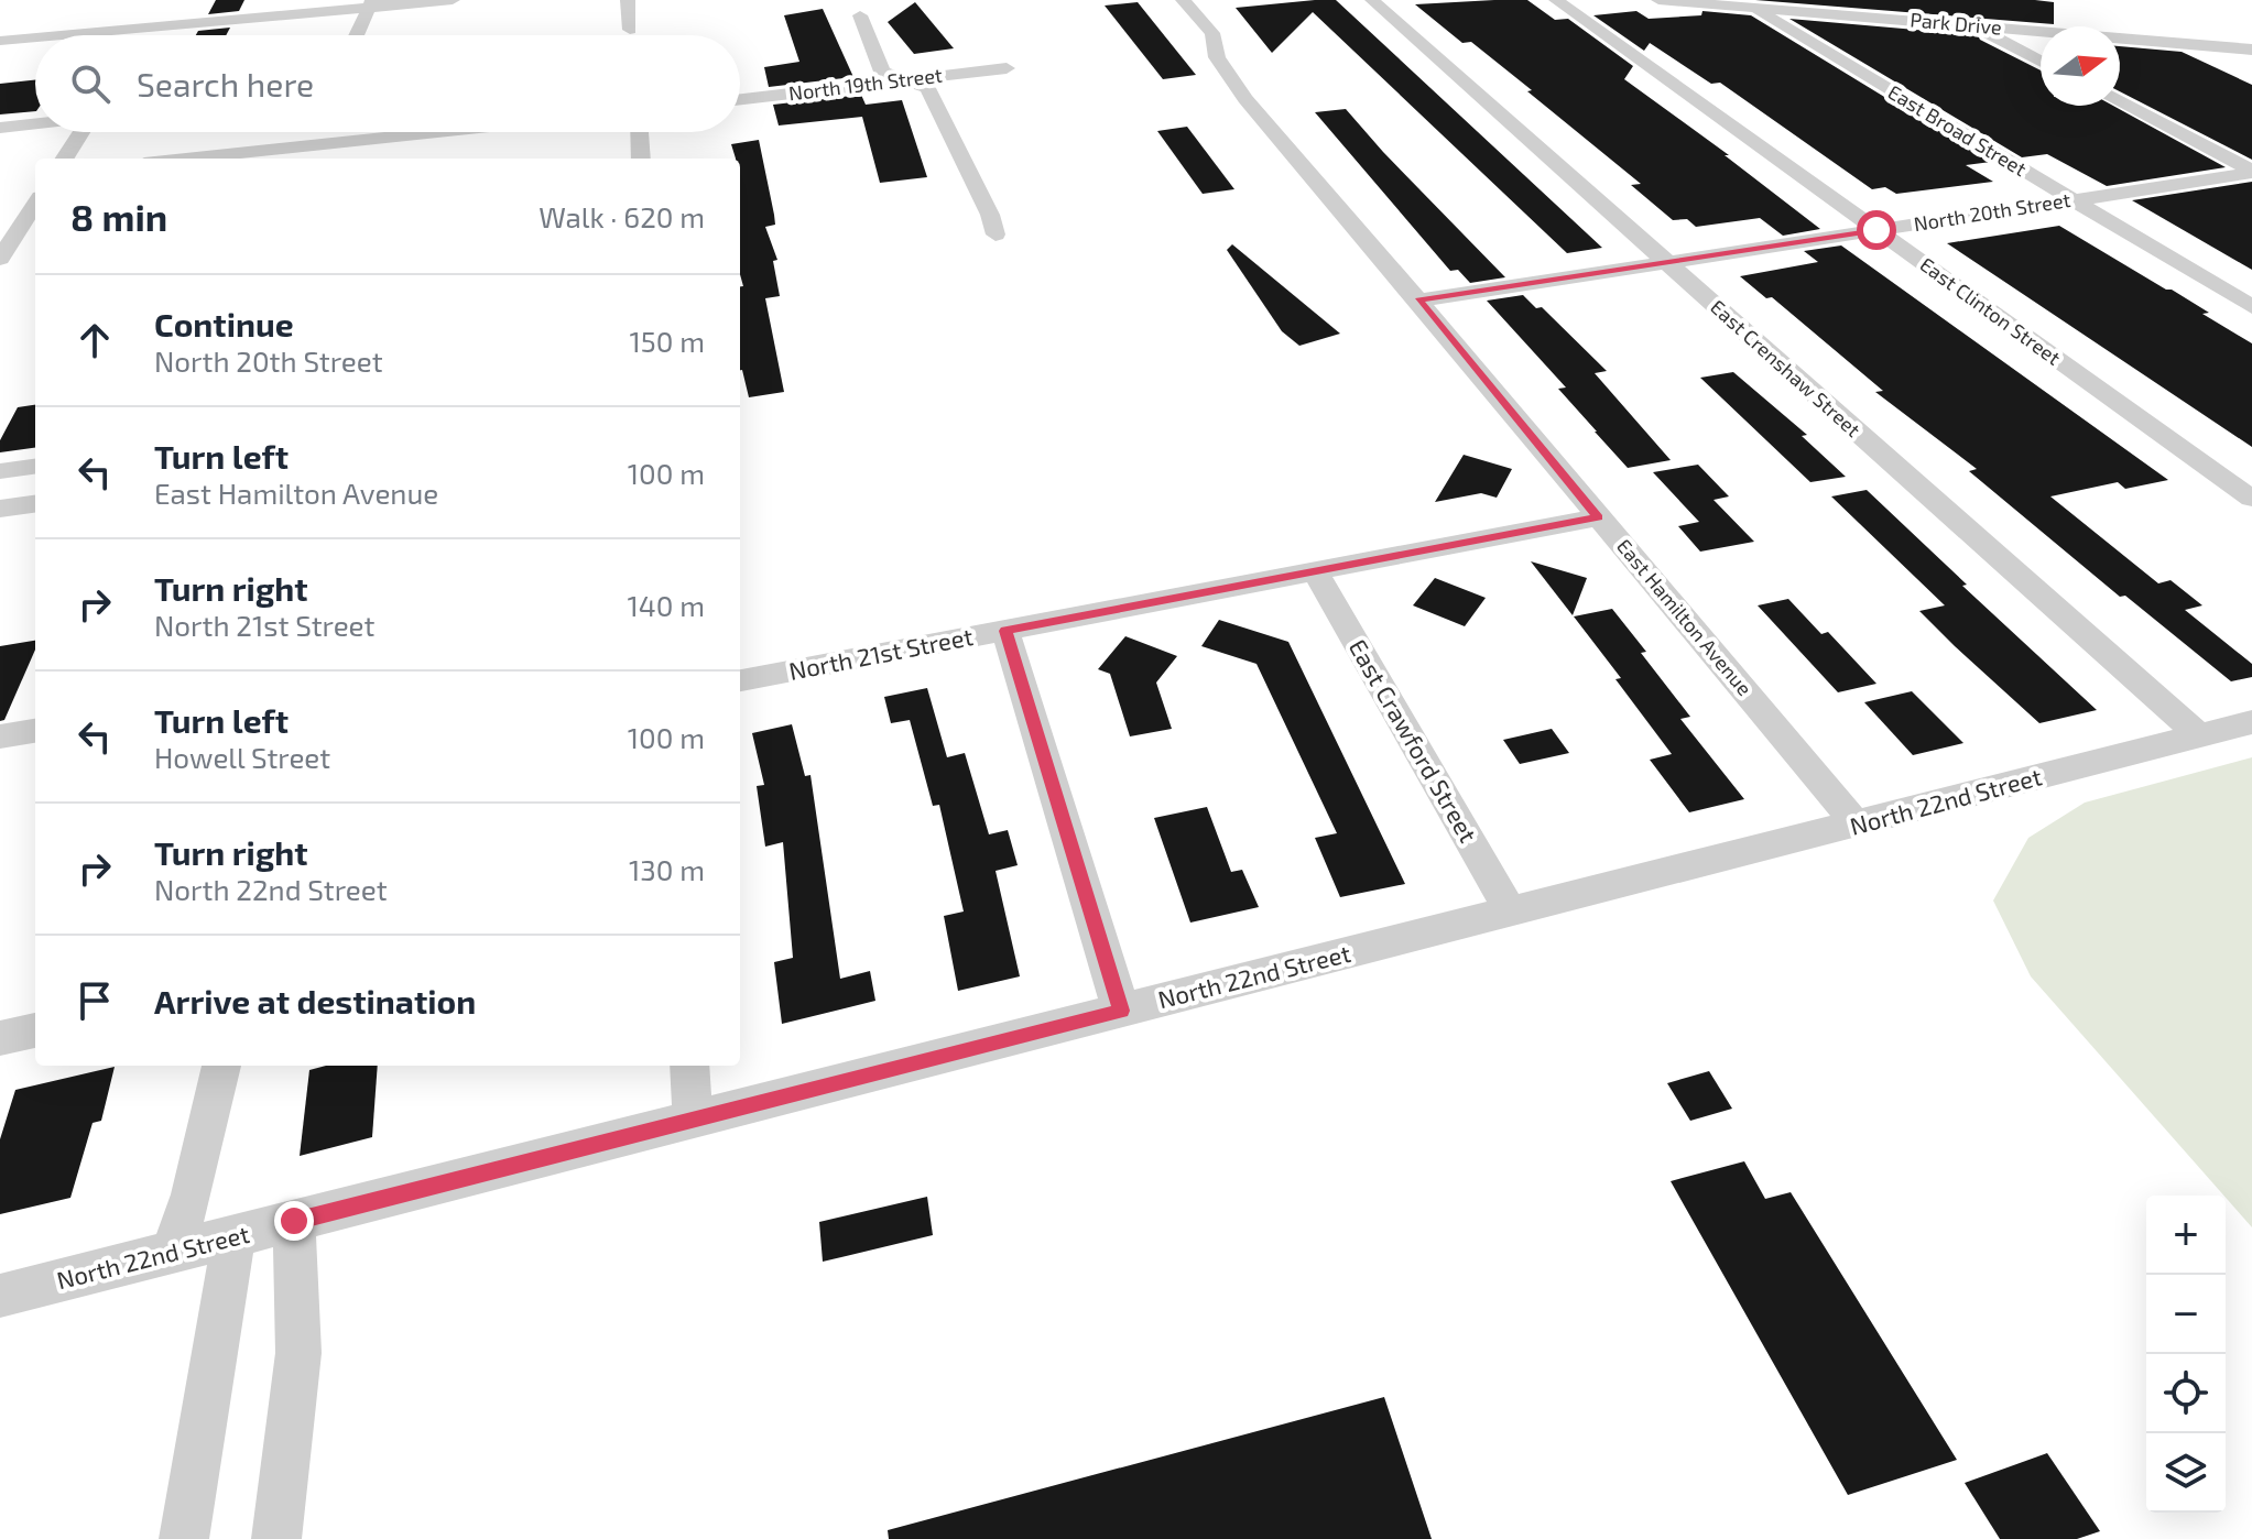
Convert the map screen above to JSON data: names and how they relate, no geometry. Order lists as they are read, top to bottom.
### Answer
{
  "streets": {
    "street": [
      "Park Drive",
      "North 19th Street",
      "East Broad Street",
      "North 20th Street",
      "East Clinton Street",
      "East Crenshaw Street",
      "East Hamilton Avenue",
      "North 21st Street",
      "East Crawford Street",
      "North 22nd Street"
    ]
  },
  "crossings": [
    ["Park Drive", "East Broad Street"],
    ["East Broad Street", "North 20th Street"],
    ["North 20th Street", "East Clinton Street"],
    ["North 20th Street", "East Crenshaw Street"],
    ["North 20th Street", "East Hamilton Avenue"],
    ["East Crenshaw Street", "North 22nd Street"],
    ["East Hamilton Avenue", "North 21st Street"],
    ["East Hamilton Avenue", "North 22nd Street"],
    ["North 21st Street", "East Crawford Street"],
    ["East Crawford Street", "North 22nd Street"]
  ],
  "north": "right",
  "page": {
    "search": "Search here",
    "heading": ["8 min", "Walk · 620 m"],
    "list": [
      ["Continue", "North 20th Street", "150 m"],
      ["Turn left", "East Hamilton Avenue", "100 m"],
      ["Turn right", "North 21st Street", "140 m"],
      ["Turn left", "Howell Street", "100 m"],
      ["Turn right", "North 22nd Street", "130 m"],
      "Arrive at destination"
    ],
    "map_buttons": ["+", "−"]
  }
}
